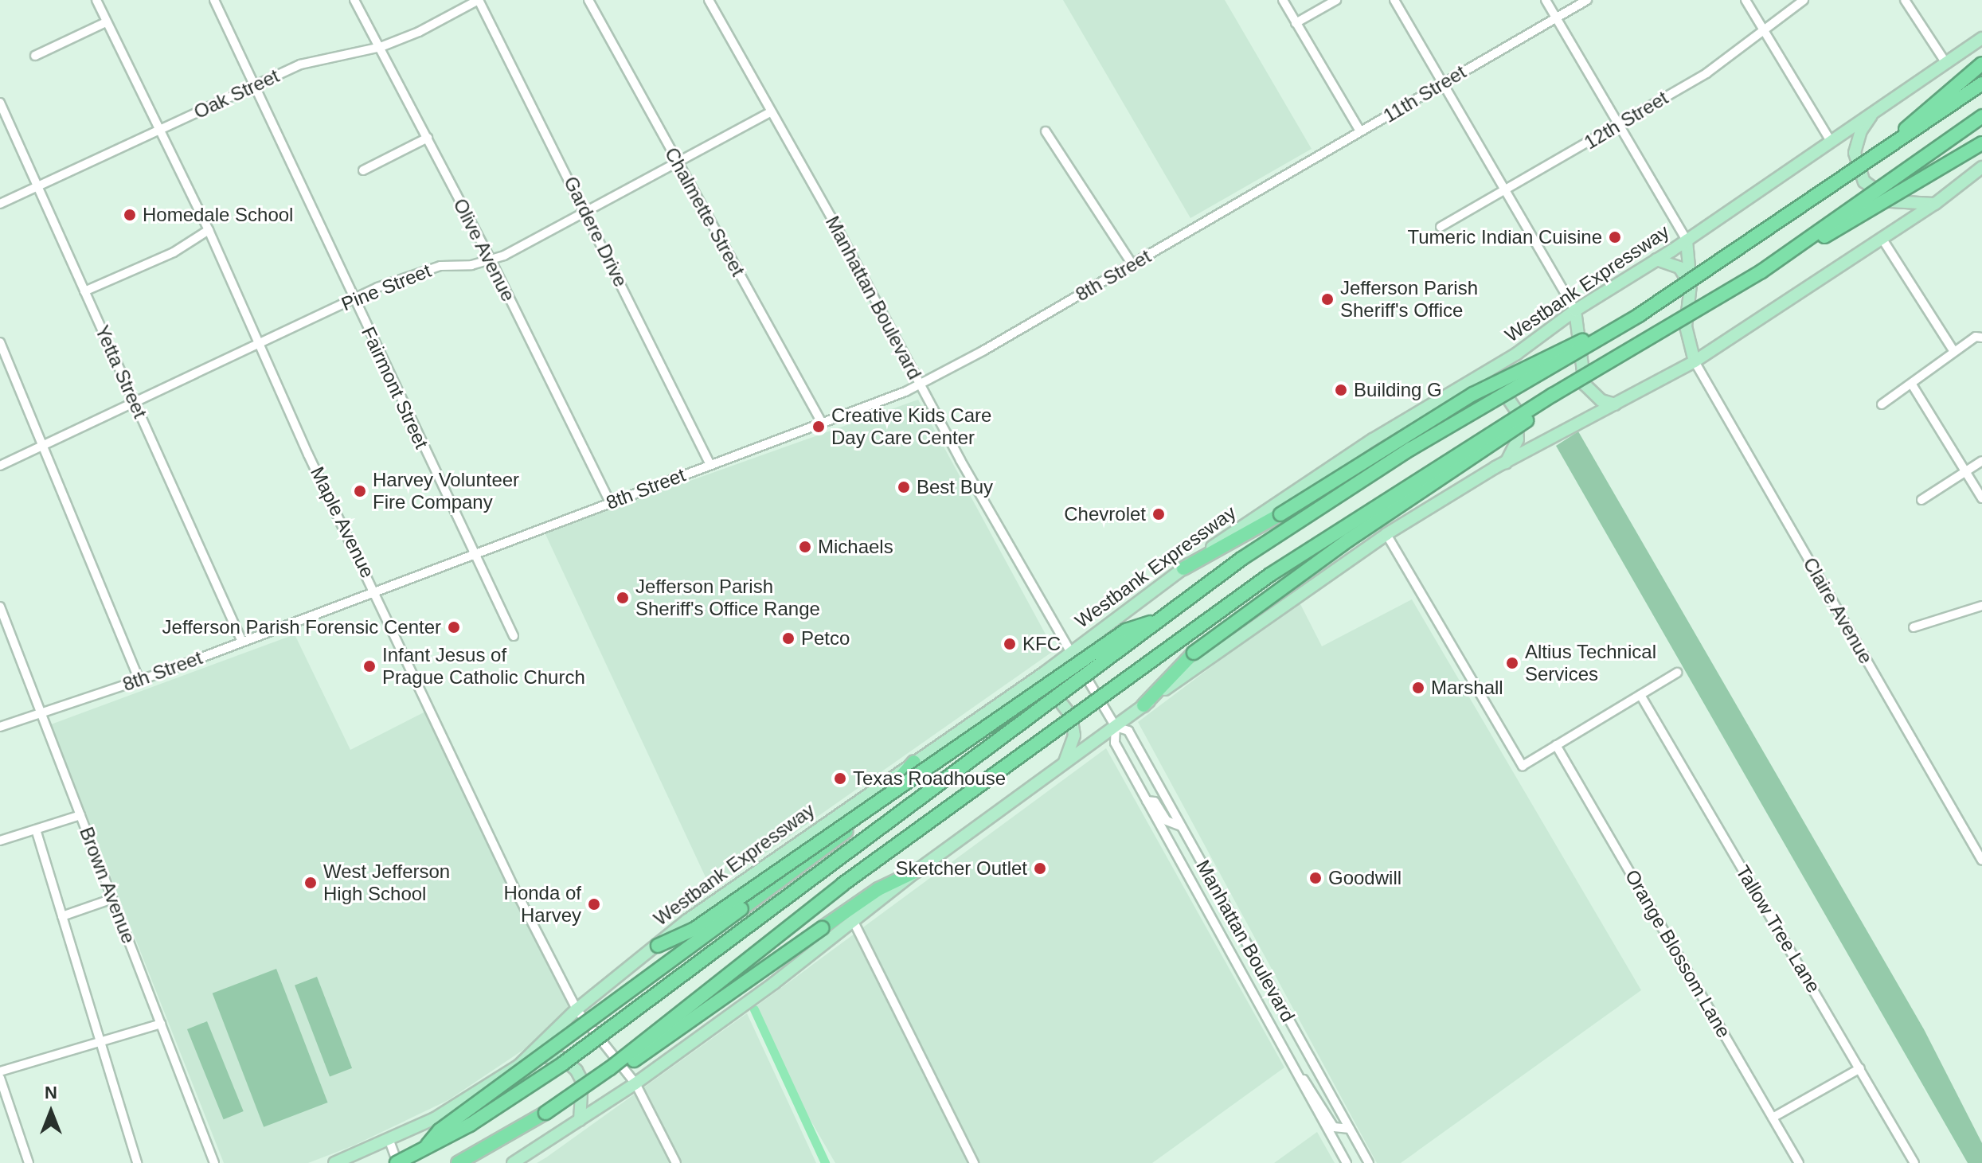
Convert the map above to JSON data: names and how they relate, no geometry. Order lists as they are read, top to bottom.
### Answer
{
  "streets": {
    "main road": ["Westbank Expressway"],
    "street": [
      "Oak Street",
      "11th Street",
      "12th Street",
      "Chalmette Street",
      "Gardere Drive",
      "Olive Avenue",
      "8th Street",
      "Pine Street",
      "Manhattan Boulevard",
      "Yetta Street",
      "Fairmont Street",
      "Maple Avenue",
      "Claire Avenue",
      "Brown Avenue",
      "Tallow Tree Lane",
      "Orange Blossom Lane"
    ]
  },
  "crossings": [
    ["Oak Street", "Gardere Drive"],
    ["Oak Street", "Olive Avenue"],
    ["Oak Street", "Yetta Street"],
    ["Oak Street", "Fairmont Street"],
    ["Oak Street", "Maple Avenue"],
    ["11th Street", "8th Street"],
    ["Chalmette Street", "8th Street"],
    ["Chalmette Street", "Pine Street"],
    ["Gardere Drive", "8th Street"],
    ["Gardere Drive", "Pine Street"],
    ["Olive Avenue", "8th Street"],
    ["Olive Avenue", "Pine Street"],
    ["8th Street", "Manhattan Boulevard"],
    ["8th Street", "Yetta Street"],
    ["8th Street", "Fairmont Street"],
    ["8th Street", "Maple Avenue"],
    ["8th Street", "Brown Avenue"],
    ["Westbank Expressway", "Manhattan Boulevard"],
    ["Westbank Expressway", "Maple Avenue"],
    ["Pine Street", "Manhattan Boulevard"],
    ["Pine Street", "Yetta Street"],
    ["Pine Street", "Fairmont Street"],
    ["Pine Street", "Maple Avenue"]
  ],
  "places": [
    "Homedale School",
    "Tumeric Indian Cuisine",
    "Jefferson Parish Sheriff's Office",
    "Building G",
    "Creative Kids Care Day Care Center",
    "Best Buy",
    "Harvey Volunteer Fire Company",
    "Chevrolet",
    "Michaels",
    "Jefferson Parish Sheriff's Office Range",
    "Jefferson Parish Forensic Center",
    "Petco",
    "KFC",
    "Altius Technical Services",
    "Infant Jesus of Prague Catholic Church",
    "Marshall",
    "Texas Roadhouse",
    "Sketcher Outlet",
    "Goodwill",
    "West Jefferson High School",
    "Honda of Harvey"
  ],
  "north": "top"
}
